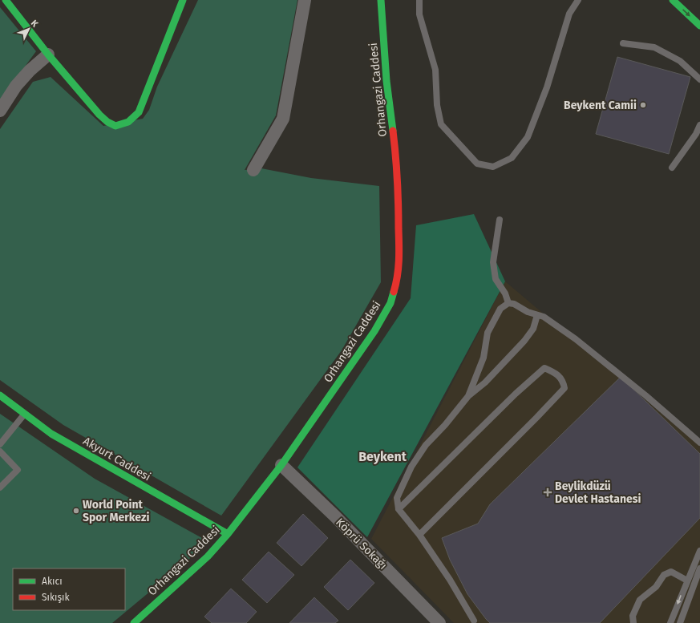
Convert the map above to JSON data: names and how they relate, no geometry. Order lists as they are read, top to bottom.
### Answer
{
  "streets": {
    "street": ["Orhangazi Caddesi", "Akyurt Caddesi", "Köprü Sokağı"]
  },
  "crossings": [
    ["Orhangazi Caddesi", "Akyurt Caddesi"],
    ["Orhangazi Caddesi", "Köprü Sokağı"]
  ],
  "districts": ["Beykent"],
  "places": {
    "other": ["Beykent Camii", "World Point Spor Merkezi"],
    "health": ["Beylikdüzü Devlet Hastanesi"]
  },
  "legend": ["Akıcı", "Sıkışık"],
  "north": "top right"
}
